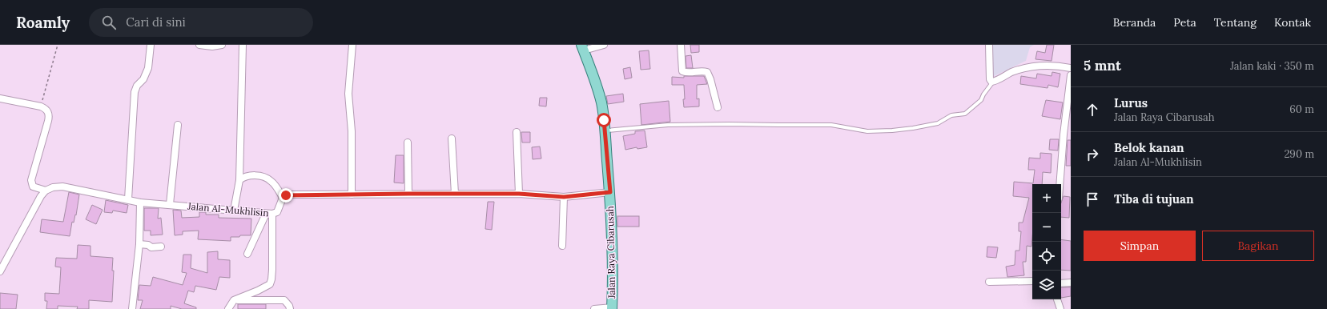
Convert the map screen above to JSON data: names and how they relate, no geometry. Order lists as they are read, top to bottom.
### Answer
{
  "streets": {
    "main road": ["Jalan Raya Cibarusah"],
    "street": ["Jalan Al-Mukhlisin"]
  },
  "page": {
    "header": "Roamly",
    "search": "Cari di sini",
    "nav": [
      "Beranda",
      "Peta",
      "Tentang",
      "Kontak"
    ],
    "heading": ["5 mnt", "Jalan kaki · 350 m"],
    "list": [
      ["Lurus", "Jalan Raya Cibarusah", "60 m"],
      ["Belok kanan", "Jalan Al-Mukhlisin", "290 m"],
      "Tiba di tujuan"
    ],
    "map_buttons": ["+", "−"],
    "buttons": ["Simpan", "Bagikan"]
  }
}
